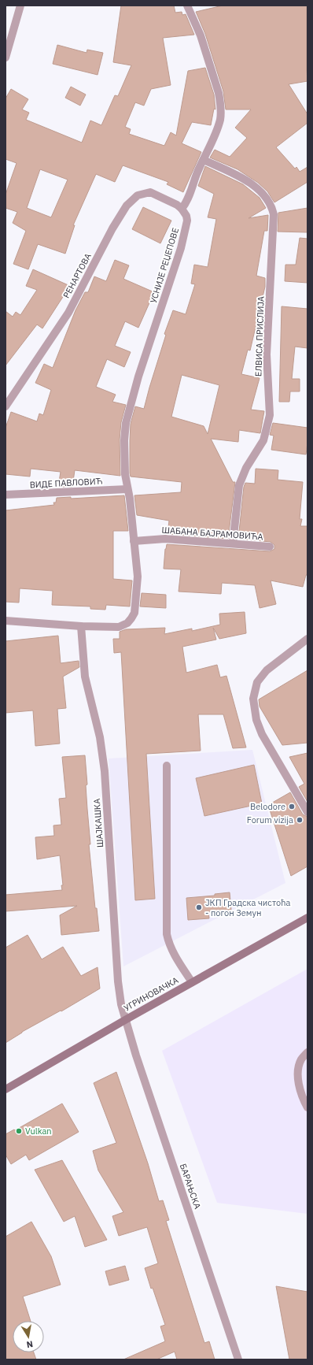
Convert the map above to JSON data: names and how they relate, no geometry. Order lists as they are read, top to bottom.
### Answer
{
  "streets": {
    "main road": ["УГРИНОВАЧКА"],
    "street": [
      "УСНИЈЕ РЕЏЕПОВЕ",
      "РЕНАРТОВА",
      "ЕЛВИСА ПРИСЛИЈА",
      "ВИДЕ ПАВЛОВИЋ",
      "ШАБАНА БАЈРАМОВИЋА",
      "ШАЈКАШКА",
      "БАРАЊСКА"
    ]
  },
  "crossings": [
    ["УСНИЈЕ РЕЏЕПОВЕ", "РЕНАРТОВА"],
    ["УСНИЈЕ РЕЏЕПОВЕ", "ВИДЕ ПАВЛОВИЋ"],
    ["УСНИЈЕ РЕЏЕПОВЕ", "ШАБАНА БАЈРАМОВИЋА"],
    ["ЕЛВИСА ПРИСЛИЈА", "ШАБАНА БАЈРАМОВИЋА"],
    ["ШАЈКАШКА", "УГРИНОВАЧКА"],
    ["ШАЈКАШКА", "БАРАЊСКА"],
    ["УГРИНОВАЧКА", "БАРАЊСКА"]
  ],
  "places": [
    "Belodore",
    "Forum vizija",
    "ЈКП Градска чистоћа - погон Земун",
    "Vulkan"
  ],
  "north": "bottom"
}
